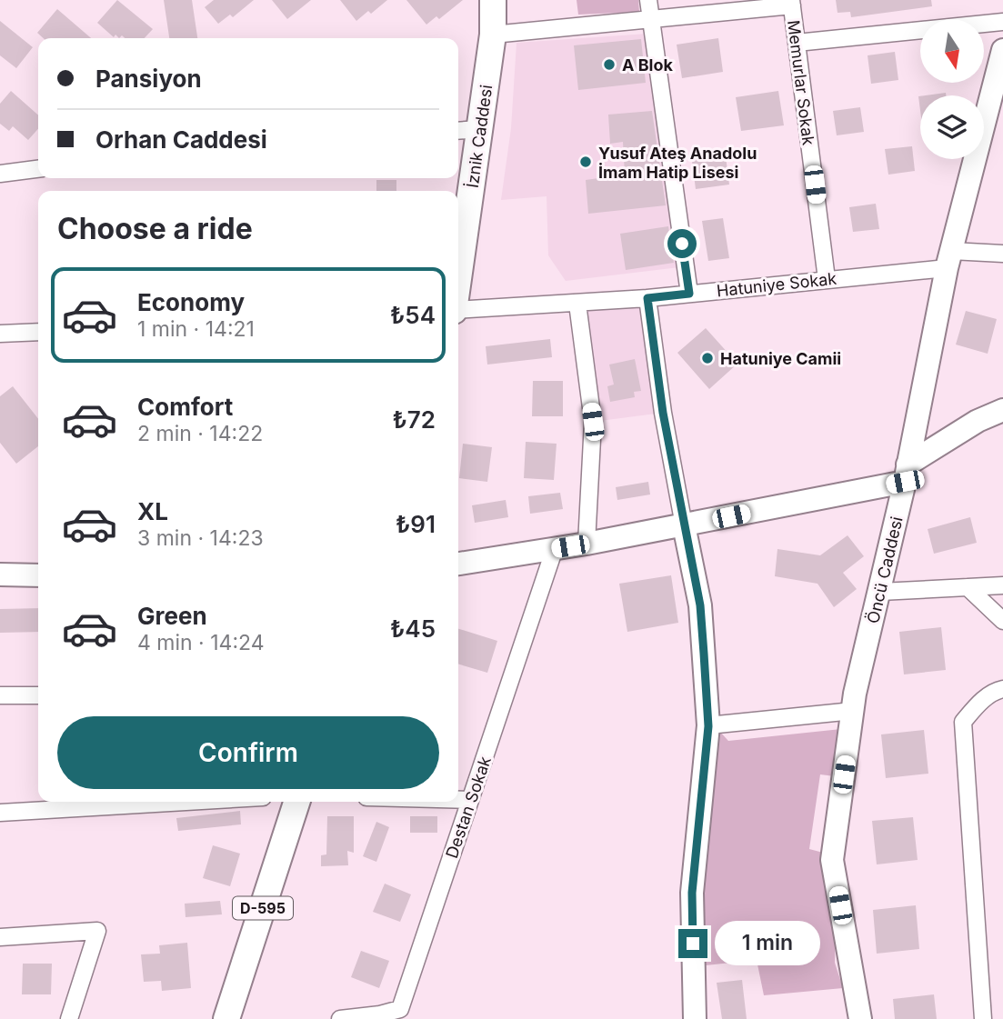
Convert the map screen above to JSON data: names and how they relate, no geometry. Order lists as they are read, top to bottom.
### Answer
{
  "streets": {
    "main road": ["İznik Caddesi", "D-595"],
    "street": [
      "Memurlar Sokak",
      "Hatuniye Sokak",
      "Öncü Caddesi",
      "Destan Sokak"
    ]
  },
  "crossings": [
    ["Memurlar Sokak", "Hatuniye Sokak"],
    ["Hatuniye Sokak", "Öncü Caddesi"]
  ],
  "places": ["A Blok", "Yusuf Ateş Anadolu İmam Hatip Lisesi", "Hatuniye Camii"],
  "north": "bottom",
  "page": {
    "banner": ["Pansiyon", "Orhan Caddesi"],
    "heading": "Choose a ride",
    "list": [
      {
        "name": "Economy",
        "note": "1 min · 14:21",
        "value": "₺54"
      },
      {
        "name": "Comfort",
        "note": "2 min · 14:22",
        "value": "₺72"
      },
      {
        "name": "XL",
        "note": "3 min · 14:23",
        "value": "₺91"
      },
      {
        "name": "Green",
        "note": "4 min · 14:24",
        "value": "₺45"
      }
    ],
    "buttons": "Confirm",
    "bubble": "1 min"
  }
}
